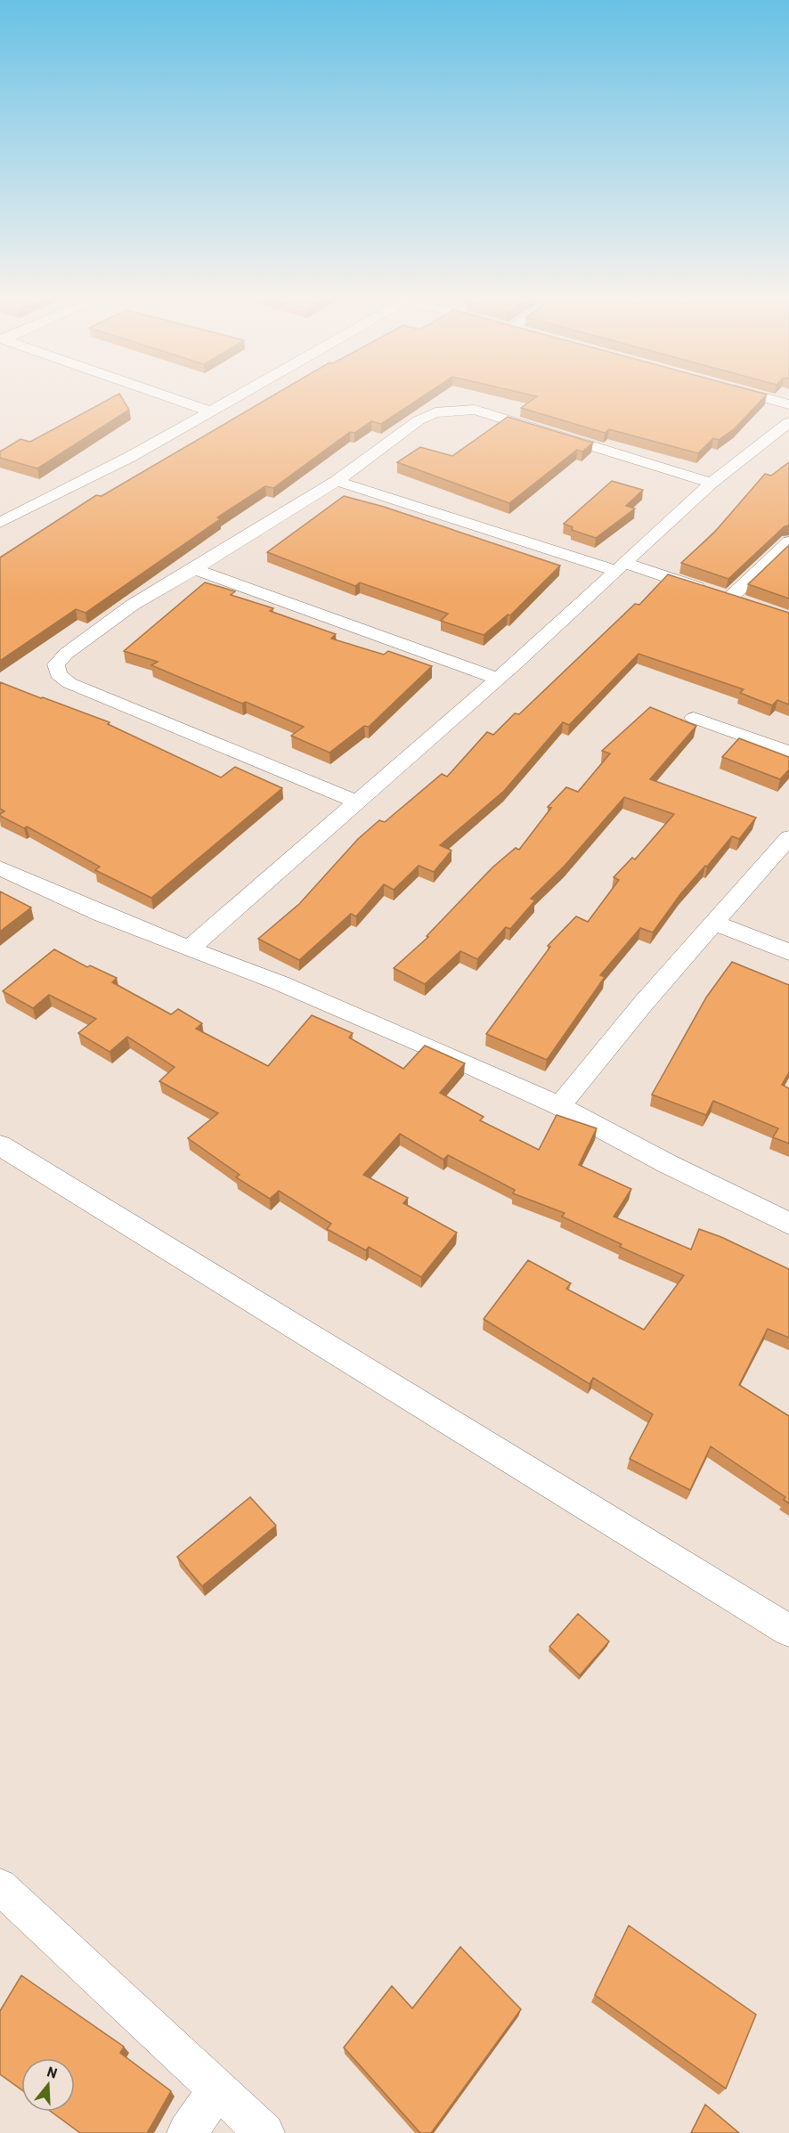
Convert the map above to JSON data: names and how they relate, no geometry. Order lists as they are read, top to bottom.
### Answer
{
  "north": "top"
}
